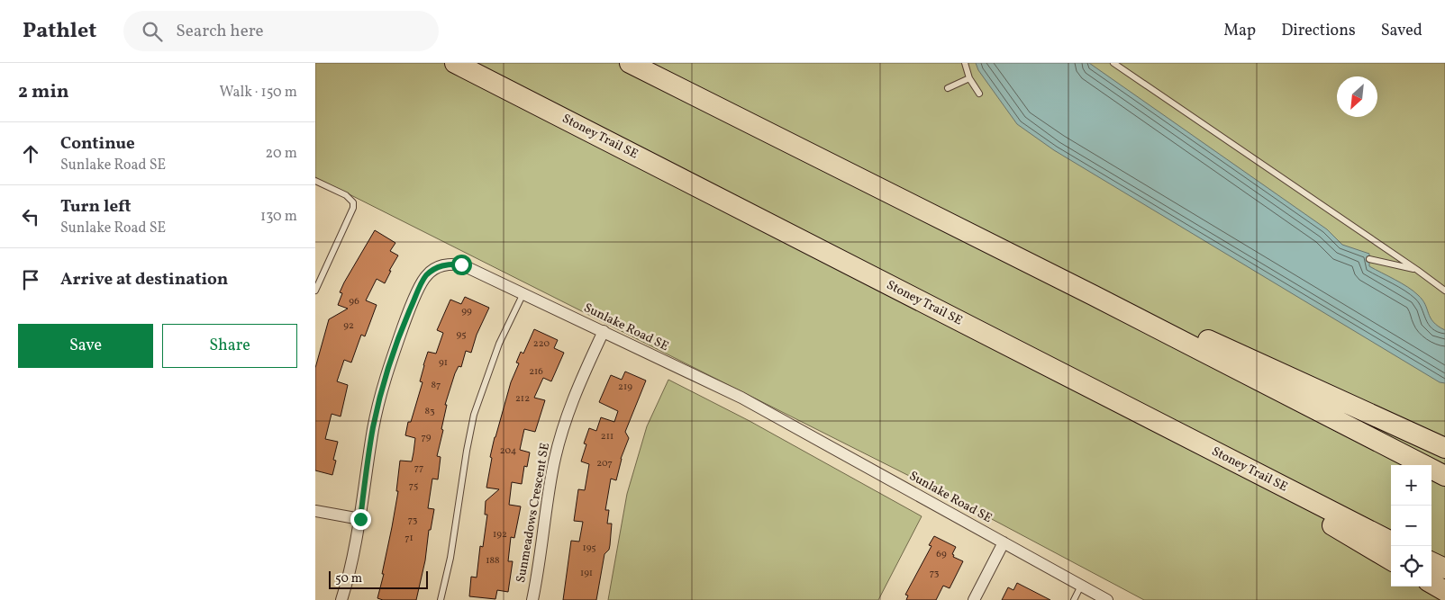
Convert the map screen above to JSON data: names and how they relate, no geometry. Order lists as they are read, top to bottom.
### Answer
{
  "streets": {
    "highway": ["Stoney Trail SE"],
    "street": ["Sunlake Road SE", "Sunmeadows Crescent SE"]
  },
  "crossings": [
    ["Sunlake Road SE", "Sunmeadows Crescent SE"]
  ],
  "house_numbers": [
    "96",
    "99",
    "92",
    "95",
    "220",
    "91",
    "216",
    "87",
    "219",
    "212",
    "83",
    "211",
    "79",
    "204",
    "207",
    "77",
    "75",
    "73",
    "192",
    "71",
    "195",
    "69",
    "188",
    "191",
    "73"
  ],
  "scale_bar": "50 m",
  "north": "bottom left",
  "page": {
    "header": "Pathlet",
    "search": "Search here",
    "nav": ["Map", "Directions", "Saved"],
    "heading": ["2 min", "Walk · 150 m"],
    "list": [
      ["Continue", "Sunlake Road SE", "20 m"],
      ["Turn left", "Sunlake Road SE", "130 m"],
      "Arrive at destination"
    ],
    "buttons": ["Save", "Share"],
    "map_buttons": ["+", "−"],
    "scale": "50 m"
  }
}
